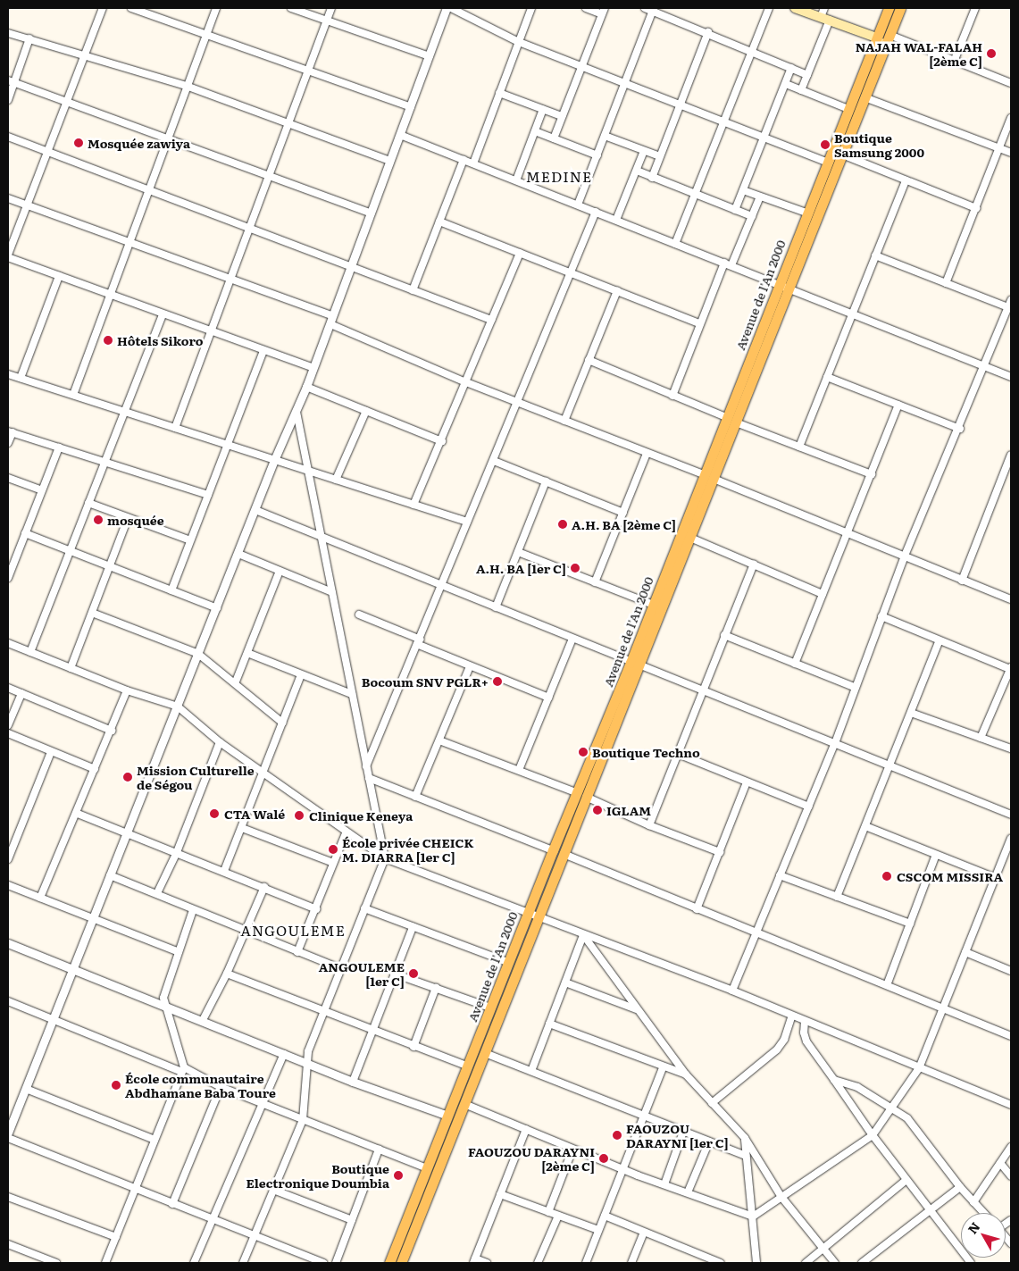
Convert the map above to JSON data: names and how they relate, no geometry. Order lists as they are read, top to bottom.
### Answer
{
  "streets": {
    "main road": ["Avenue de l'An 2000"]
  },
  "districts": ["MEDINE", "ANGOULEME"],
  "places": [
    "NAJAH WAL-FALAH [2ème C]",
    "Mosquée zawiya",
    "Boutique Samsung 2000",
    "Hôtels Sikoro",
    "mosquée",
    "A.H. BA [2ème C]",
    "A.H. BA [1er C]",
    "Bocoum SNV PGLR+",
    "Boutique Techno",
    "Mission Culturelle de Ségou",
    "IGLAM",
    "CTA Walé",
    "Clinique Keneya",
    "École privée CHEICK M. DIARRA [1er C]",
    "CSCOM MISSIRA",
    "ANGOULEME [1er C]",
    "École communautaire Abdhamane Baba Toure",
    "FAOUZOU DARAYNI [1er C]",
    "FAOUZOU DARAYNI [2ème C]",
    "Boutique Electronique Doumbia"
  ],
  "north": "top left"
}
